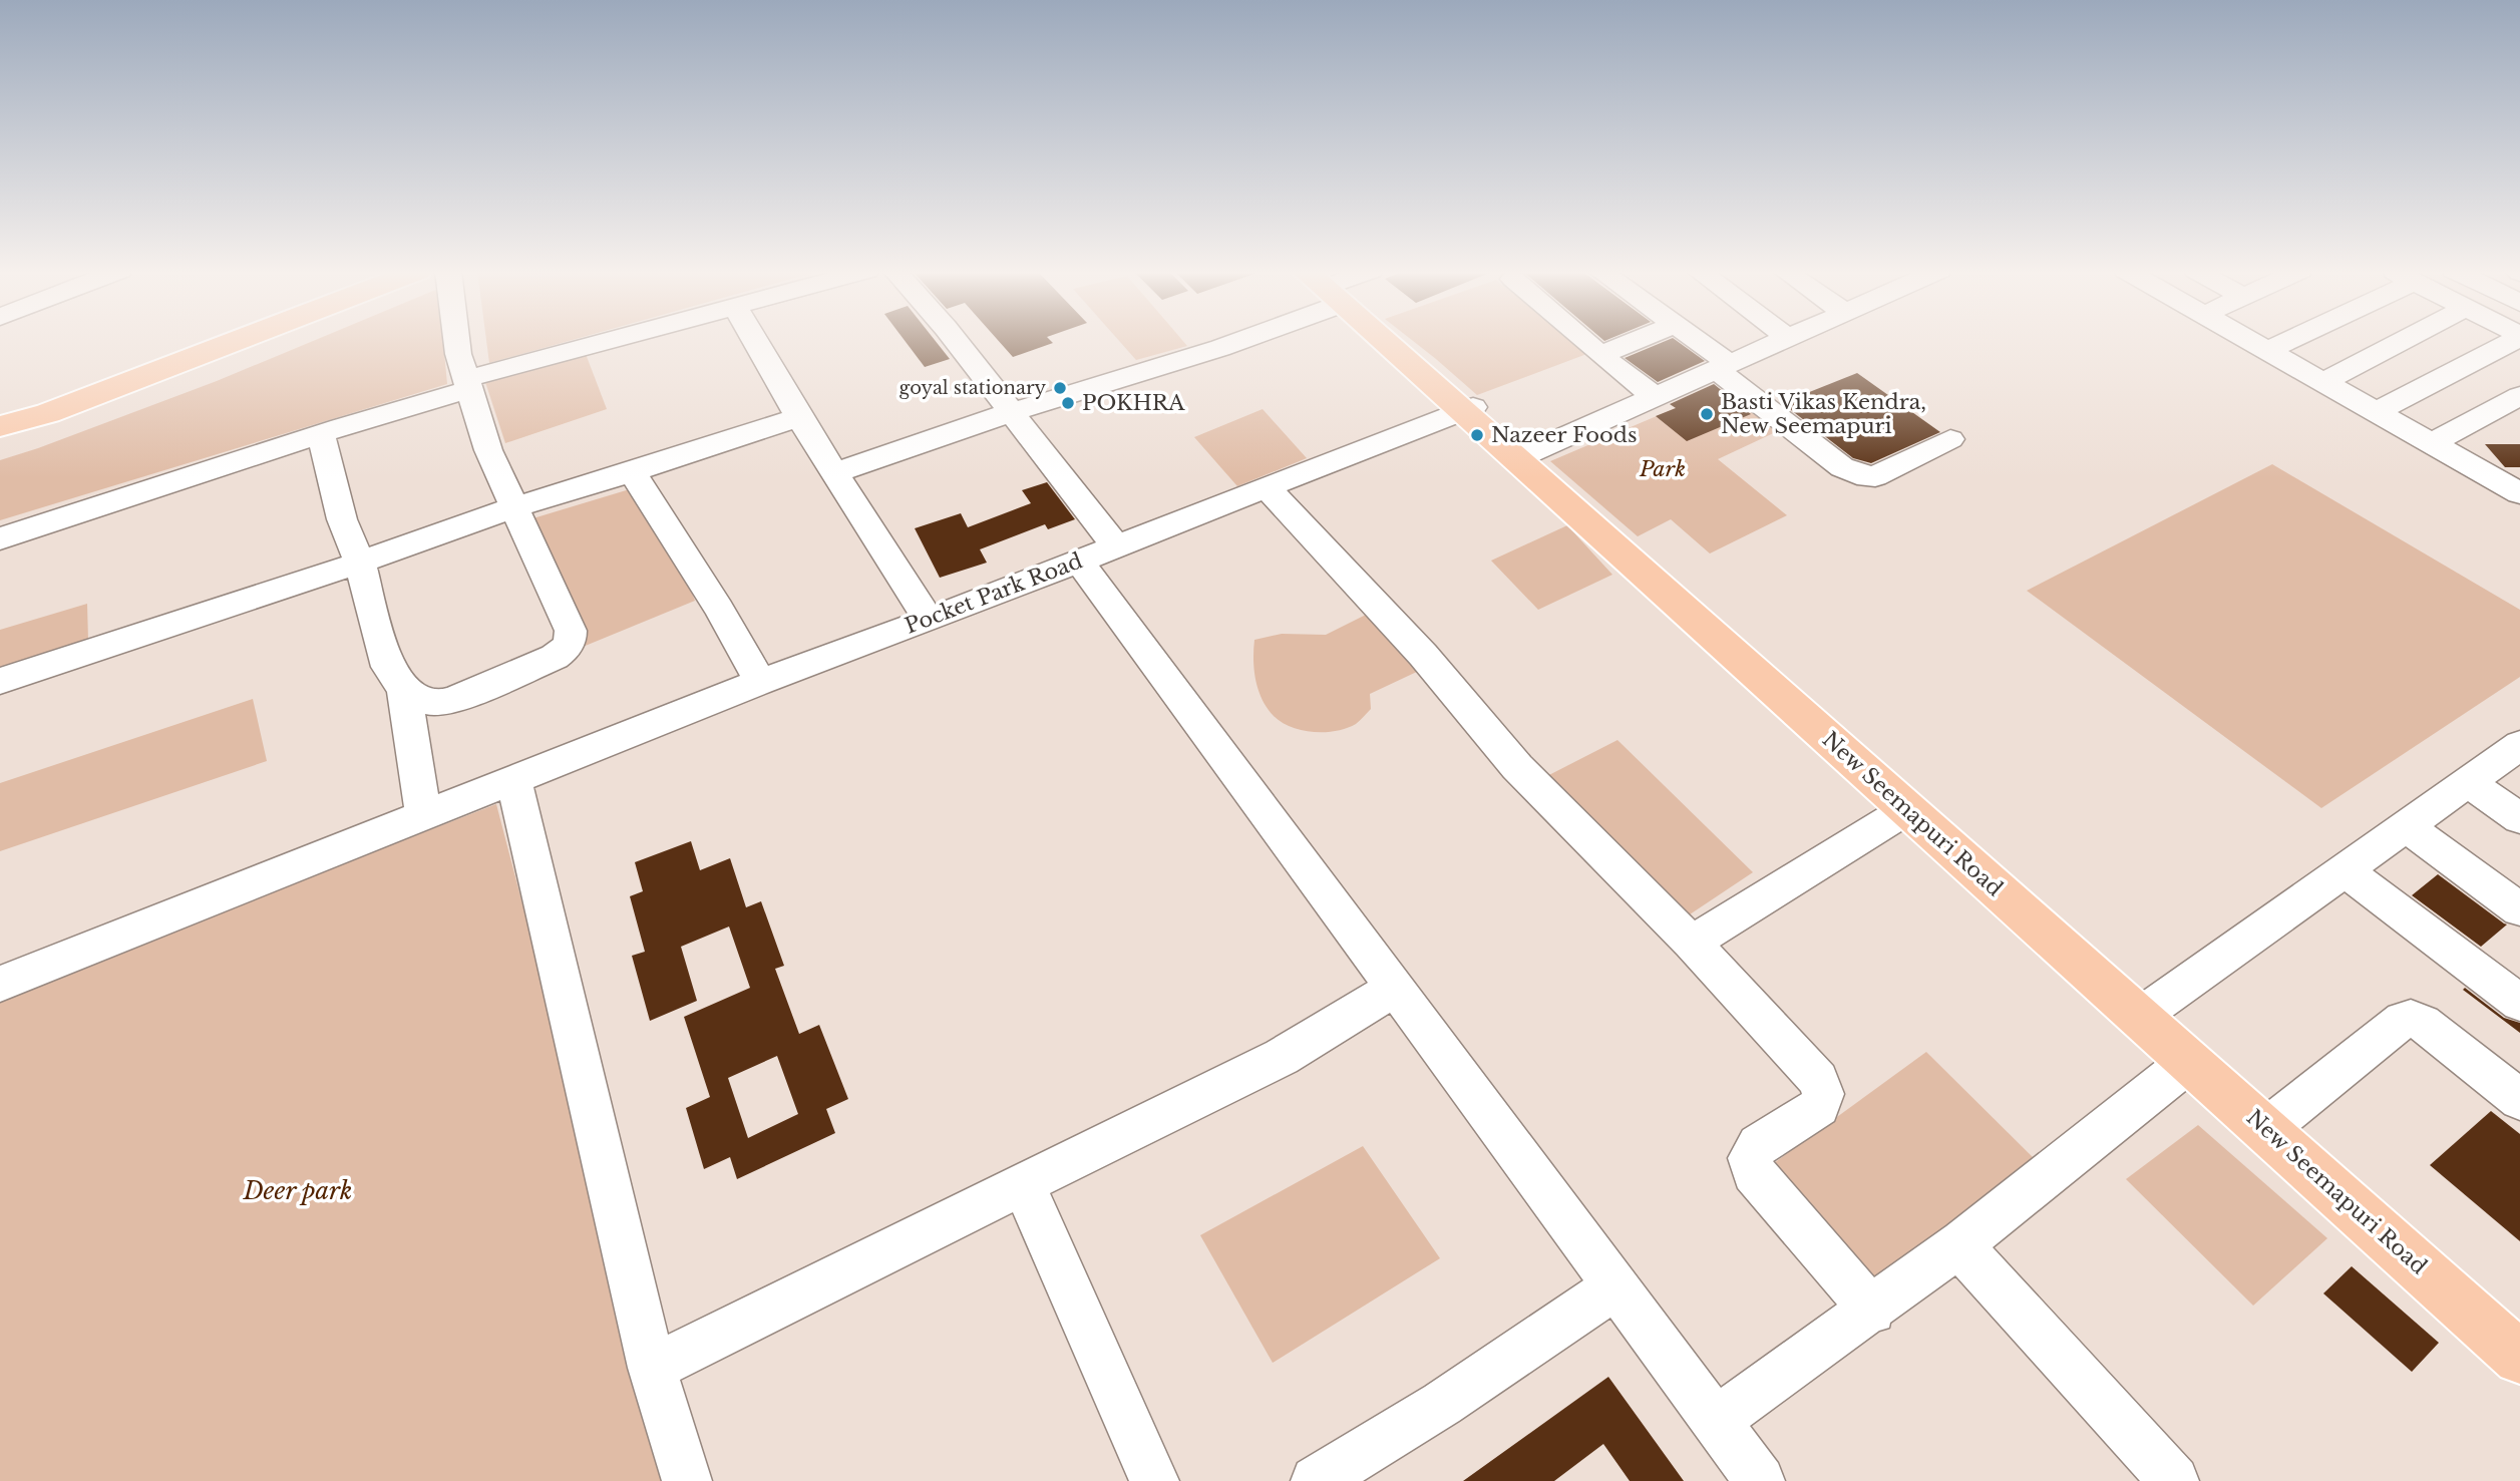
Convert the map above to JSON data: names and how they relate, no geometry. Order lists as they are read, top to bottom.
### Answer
{
  "streets": {
    "main road": ["New Seemapuri Road"],
    "street": ["Pocket Park Road"]
  },
  "crossings": [
    ["Pocket Park Road", "New Seemapuri Road"]
  ],
  "parks": ["Park", "Deer park"],
  "places": [
    "goyal stationary",
    "POKHRA",
    "Basti Vikas Kendra, New Seemapuri",
    "Nazeer Foods"
  ]
}
